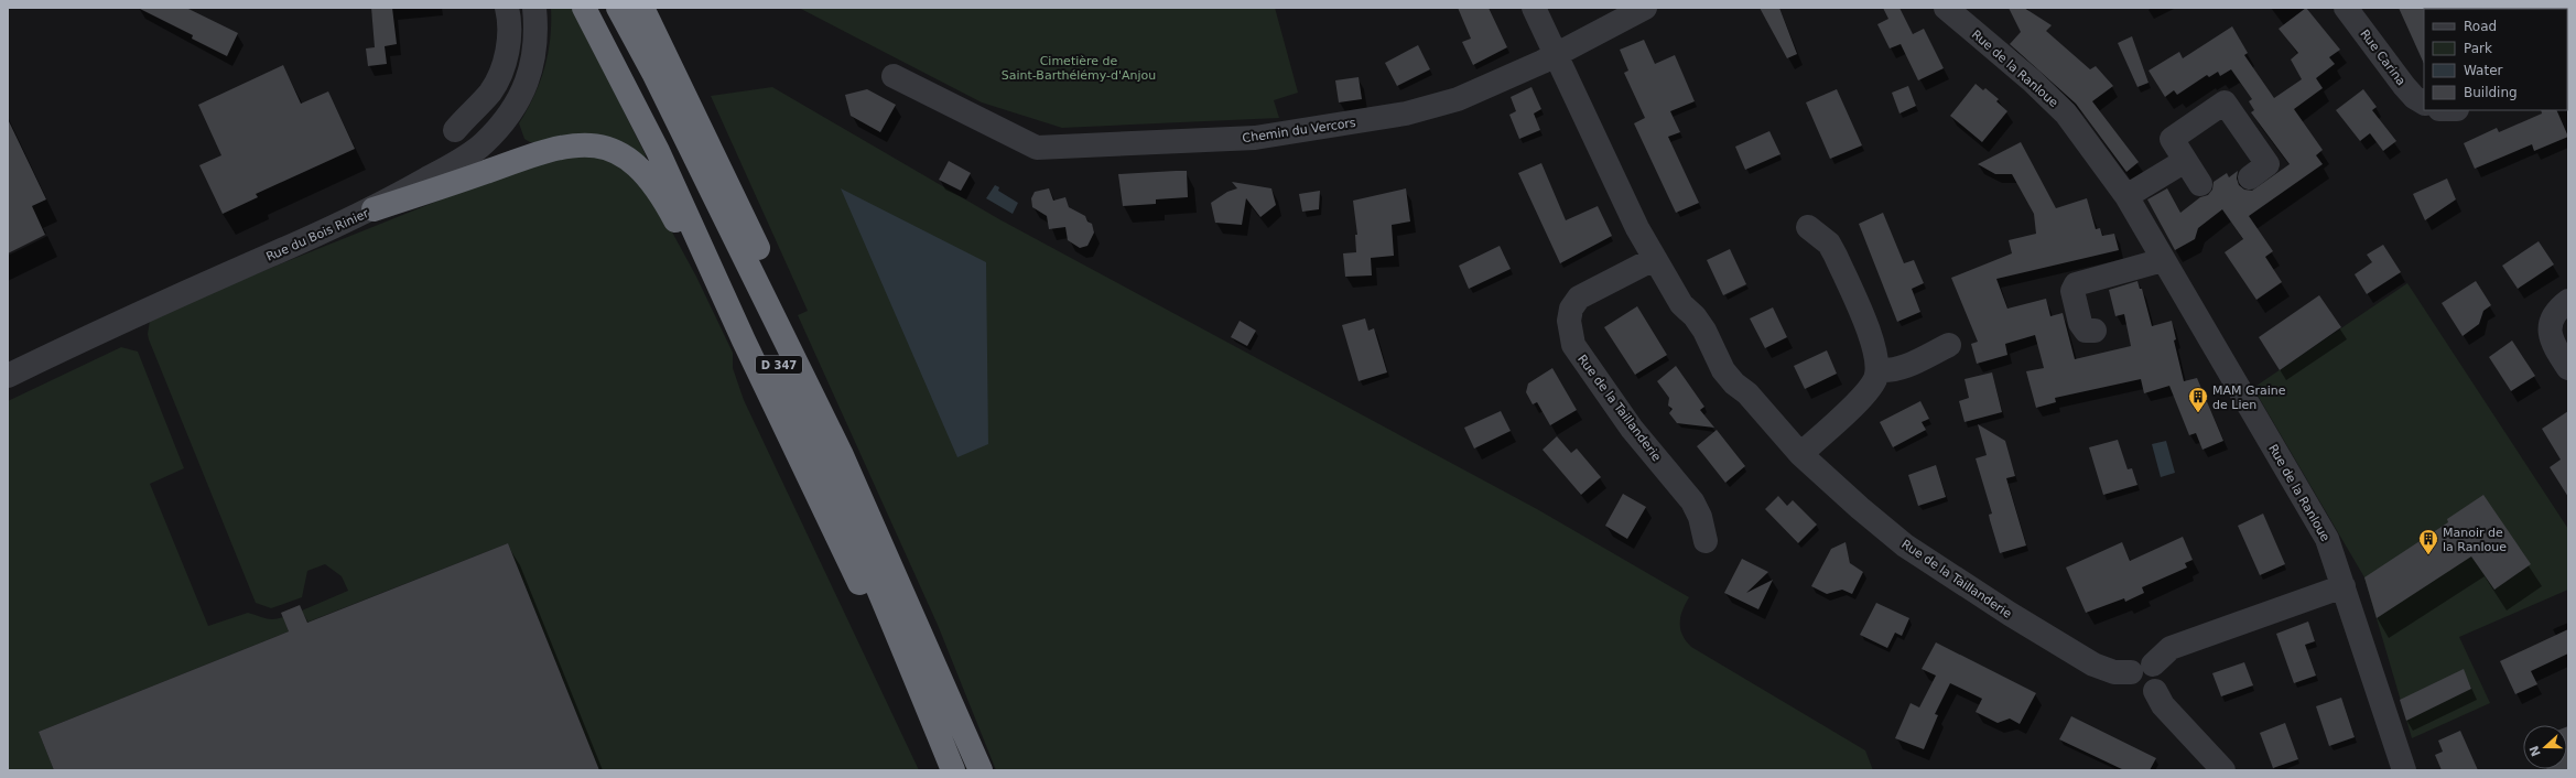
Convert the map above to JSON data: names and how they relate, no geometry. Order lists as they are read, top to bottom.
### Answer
{
  "streets": {
    "highway": ["D 347"],
    "street": [
      "Rue Carina",
      "Rue de la Ranloue",
      "Chemin du Vercors",
      "Rue du Bois Rinier",
      "Rue de la Taillanderie"
    ]
  },
  "crossings": [
    ["Chemin du Vercors", "Rue de la Taillanderie"]
  ],
  "parks": ["Cimetière de Saint-Barthélémy-d'Anjou"],
  "places": {
    "building": ["MAM Graine de Lien", "Manoir de la Ranloue"]
  },
  "legend": [
    "Road",
    "Park",
    "Water",
    "Building"
  ],
  "north": "left"
}
